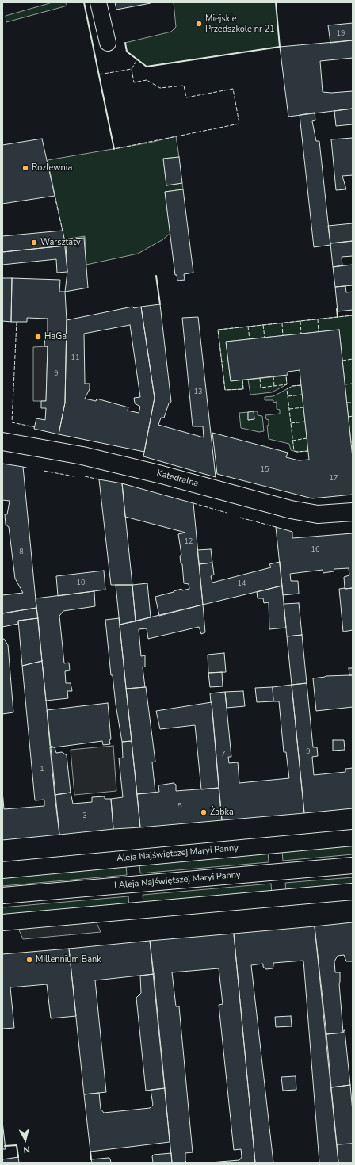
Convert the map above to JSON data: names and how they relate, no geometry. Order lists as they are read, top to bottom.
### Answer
{
  "streets": {
    "street": ["Katedralna", "Aleja Najświętszej Maryi Panny", "I Aleja Najświętszej Maryi Panny"]
  },
  "places": [
    "Miejskie Przedszkole nr 21",
    "Rozlewnia",
    "Warsztaty",
    "HaGa",
    "Żabka",
    "Millennium Bank"
  ],
  "house_numbers": [
    "19",
    "11",
    "9",
    "13",
    "15",
    "17",
    "12",
    "16",
    "8",
    "10",
    "14",
    "9",
    "7",
    "1",
    "5",
    "3"
  ],
  "north": "bottom"
}
